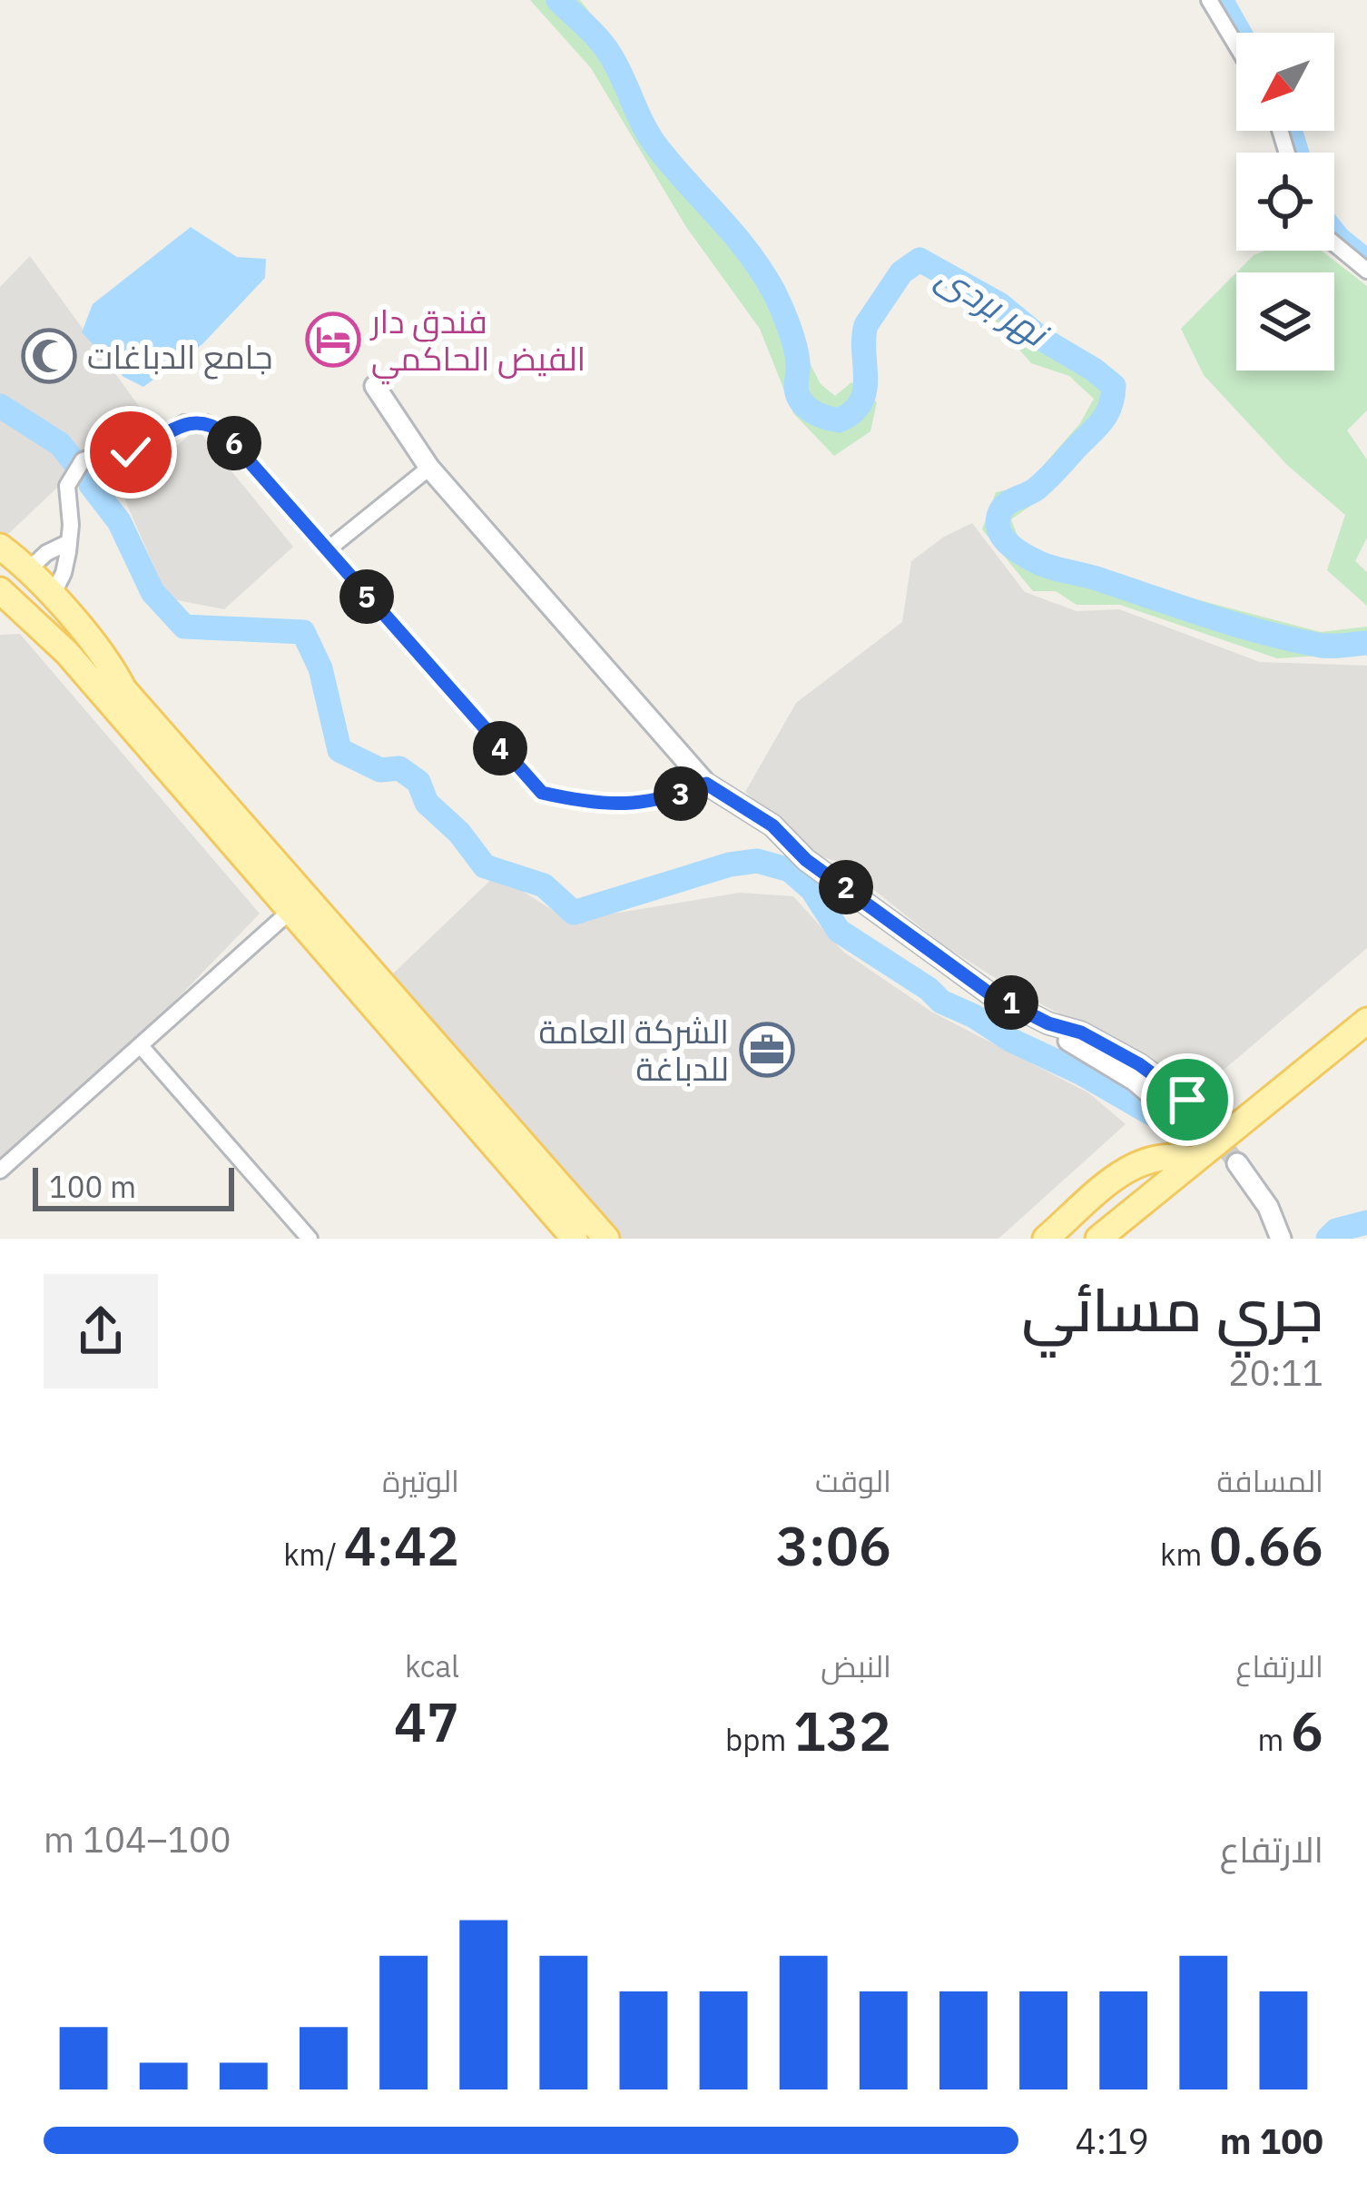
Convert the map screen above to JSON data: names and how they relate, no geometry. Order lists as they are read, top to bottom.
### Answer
{
  "water": ["نهر بردى"],
  "places": {
    "hotel": ["فندق دار الفيض الحاكمي"],
    "mosque": ["جامع الدباغات"],
    "office": ["الشركة العامة للدباغة"]
  },
  "scale_bar": "100 m",
  "north": "bottom left",
  "page": {
    "pins": [
      "6",
      "5",
      "4",
      "3",
      "2",
      "1"
    ],
    "scale": "100 m",
    "heading": ["جري مسائي", "20:11"],
    "stats": [
      ["المسافة", "0.66 km"],
      ["الوقت", "3:06"],
      ["الوتيرة", "4:42 /km"],
      ["الارتفاع", "6 m"],
      ["النبض", "132 bpm"],
      ["kcal", "47"]
    ],
    "chart": ["الارتفاع", "100–104 m"],
    "list": [
      {
        "name": "100 m",
        "note": "4:19"
      }
    ]
  }
}
